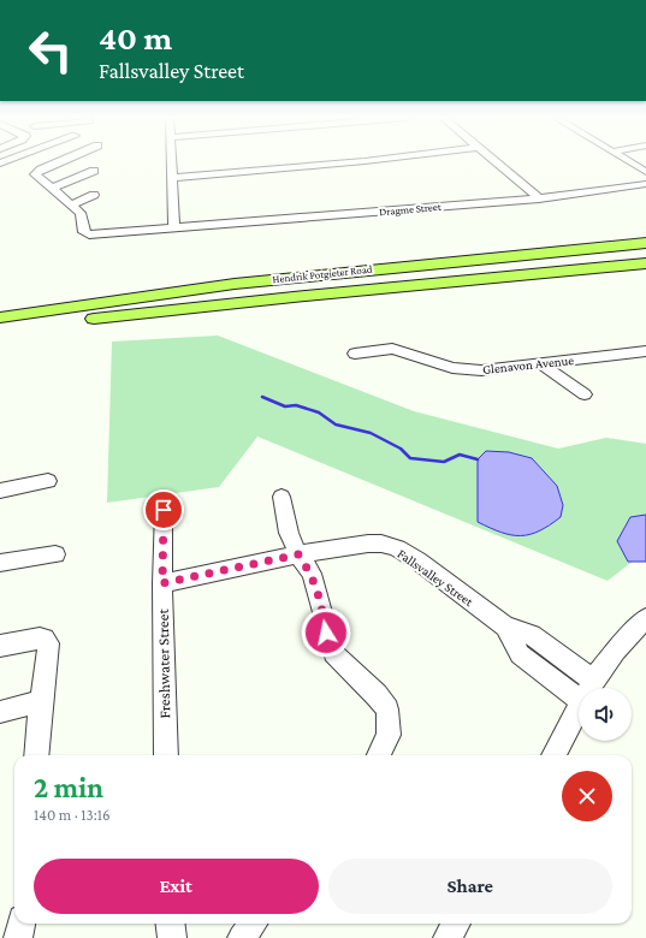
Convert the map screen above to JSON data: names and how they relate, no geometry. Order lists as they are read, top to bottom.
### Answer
{
  "streets": {
    "main road": ["Hendrik Potgieter Road"],
    "street": [
      "Dragme Street",
      "Glenavon Avenue",
      "Fallsvalley Street",
      "Freshwater Street"
    ]
  },
  "crossings": [
    ["Fallsvalley Street", "Freshwater Street"]
  ],
  "page": {
    "turn": ["40 m", "Fallsvalley Street"],
    "heading": ["2 min", "140 m · 13:16"],
    "buttons": ["Exit", "Share"]
  }
}
